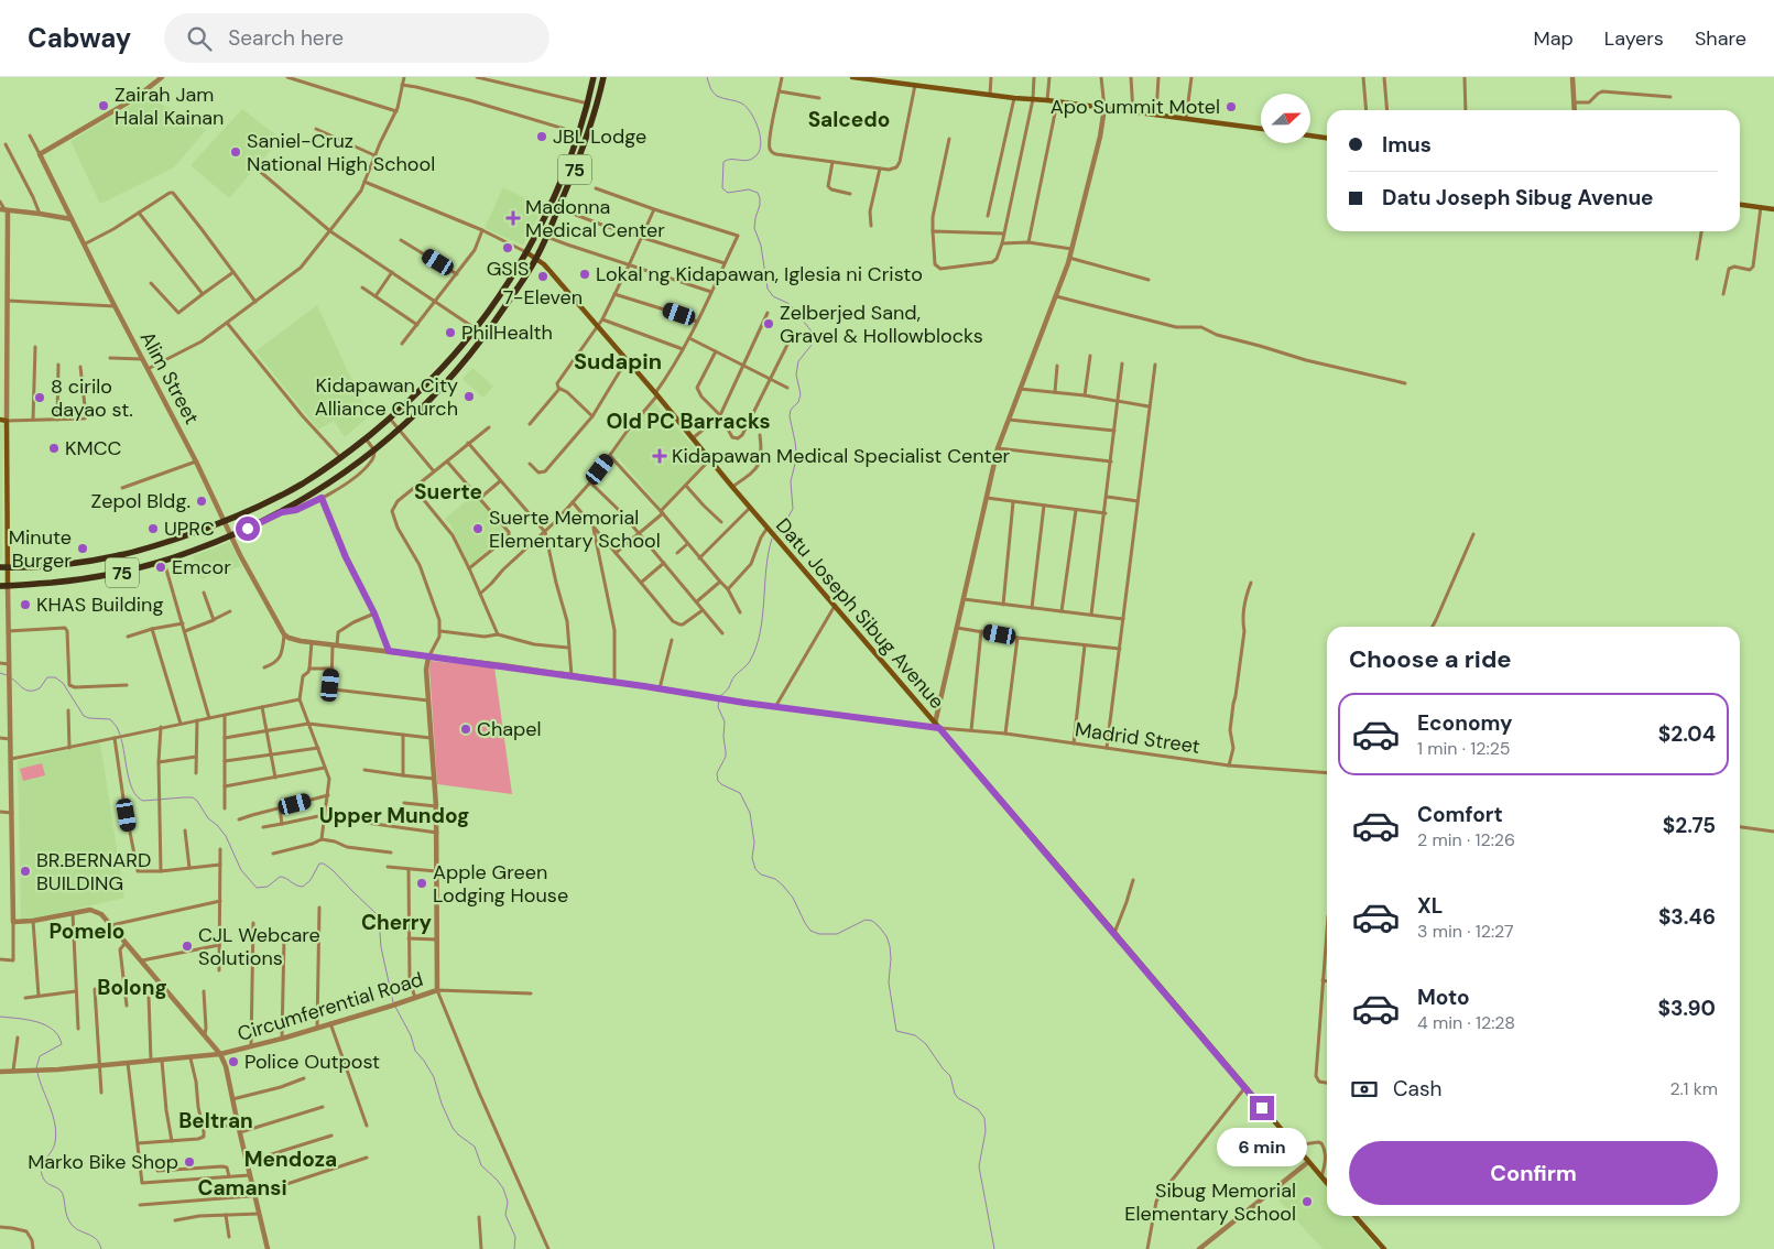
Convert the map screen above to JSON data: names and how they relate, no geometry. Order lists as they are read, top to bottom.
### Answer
{
  "streets": {
    "highway": ["75"],
    "main road": ["Datu Joseph Sibug Avenue"],
    "street": ["Alim Street", "Madrid Street", "Circumferential Road"]
  },
  "crossings": [
    ["75", "Alim Street"],
    ["75", "Datu Joseph Sibug Avenue"],
    ["Datu Joseph Sibug Avenue", "Madrid Street"]
  ],
  "districts": [
    "Salcedo",
    "Sudapin",
    "Old PC Barracks",
    "Suerte",
    "Upper Mundog",
    "Cherry",
    "Pomelo",
    "Bolong",
    "Beltran",
    "Mendoza",
    "Camansi"
  ],
  "places": {
    "other": [
      "Zairah Jam Halal Kainan",
      "Apo Summit Motel",
      "JBL Lodge",
      "Saniel-Cruz National High School",
      "GSIS",
      "Lokal ng Kidapawan, Iglesia ni Cristo",
      "7-Eleven",
      "Zelberjed Sand, Gravel & Hollowblocks",
      "PhilHealth",
      "Kidapawan City Alliance Church",
      "8 cirilo dayao st.",
      "KMCC",
      "Zepol Bldg.",
      "UPRC",
      "Suerte Memorial Elementary School",
      "Minute Burger",
      "Emcor",
      "KHAS Building",
      "Chapel",
      "BR.BERNARD BUILDING",
      "Apple Green Lodging House",
      "CJL Webcare Solutions",
      "Police Outpost",
      "Marko Bike Shop",
      "Sibug Memorial Elementary School"
    ],
    "health": ["Madonna Medical Center", "Kidapawan Medical Specialist Center"]
  },
  "north": "right",
  "page": {
    "header": "Cabway",
    "search": "Search here",
    "nav": ["Map", "Layers", "Share"],
    "banner": ["Imus", "Datu Joseph Sibug Avenue"],
    "heading": "Choose a ride",
    "list": [
      {
        "name": "Economy",
        "note": "1 min · 12:25",
        "value": "$2.04"
      },
      {
        "name": "Comfort",
        "note": "2 min · 12:26",
        "value": "$2.75"
      },
      {
        "name": "XL",
        "note": "3 min · 12:27",
        "value": "$3.46"
      },
      {
        "name": "Moto",
        "note": "4 min · 12:28",
        "value": "$3.90"
      }
    ],
    "pay": ["Cash", "2.1 km"],
    "bubble": "6 min",
    "buttons": "Confirm"
  }
}
